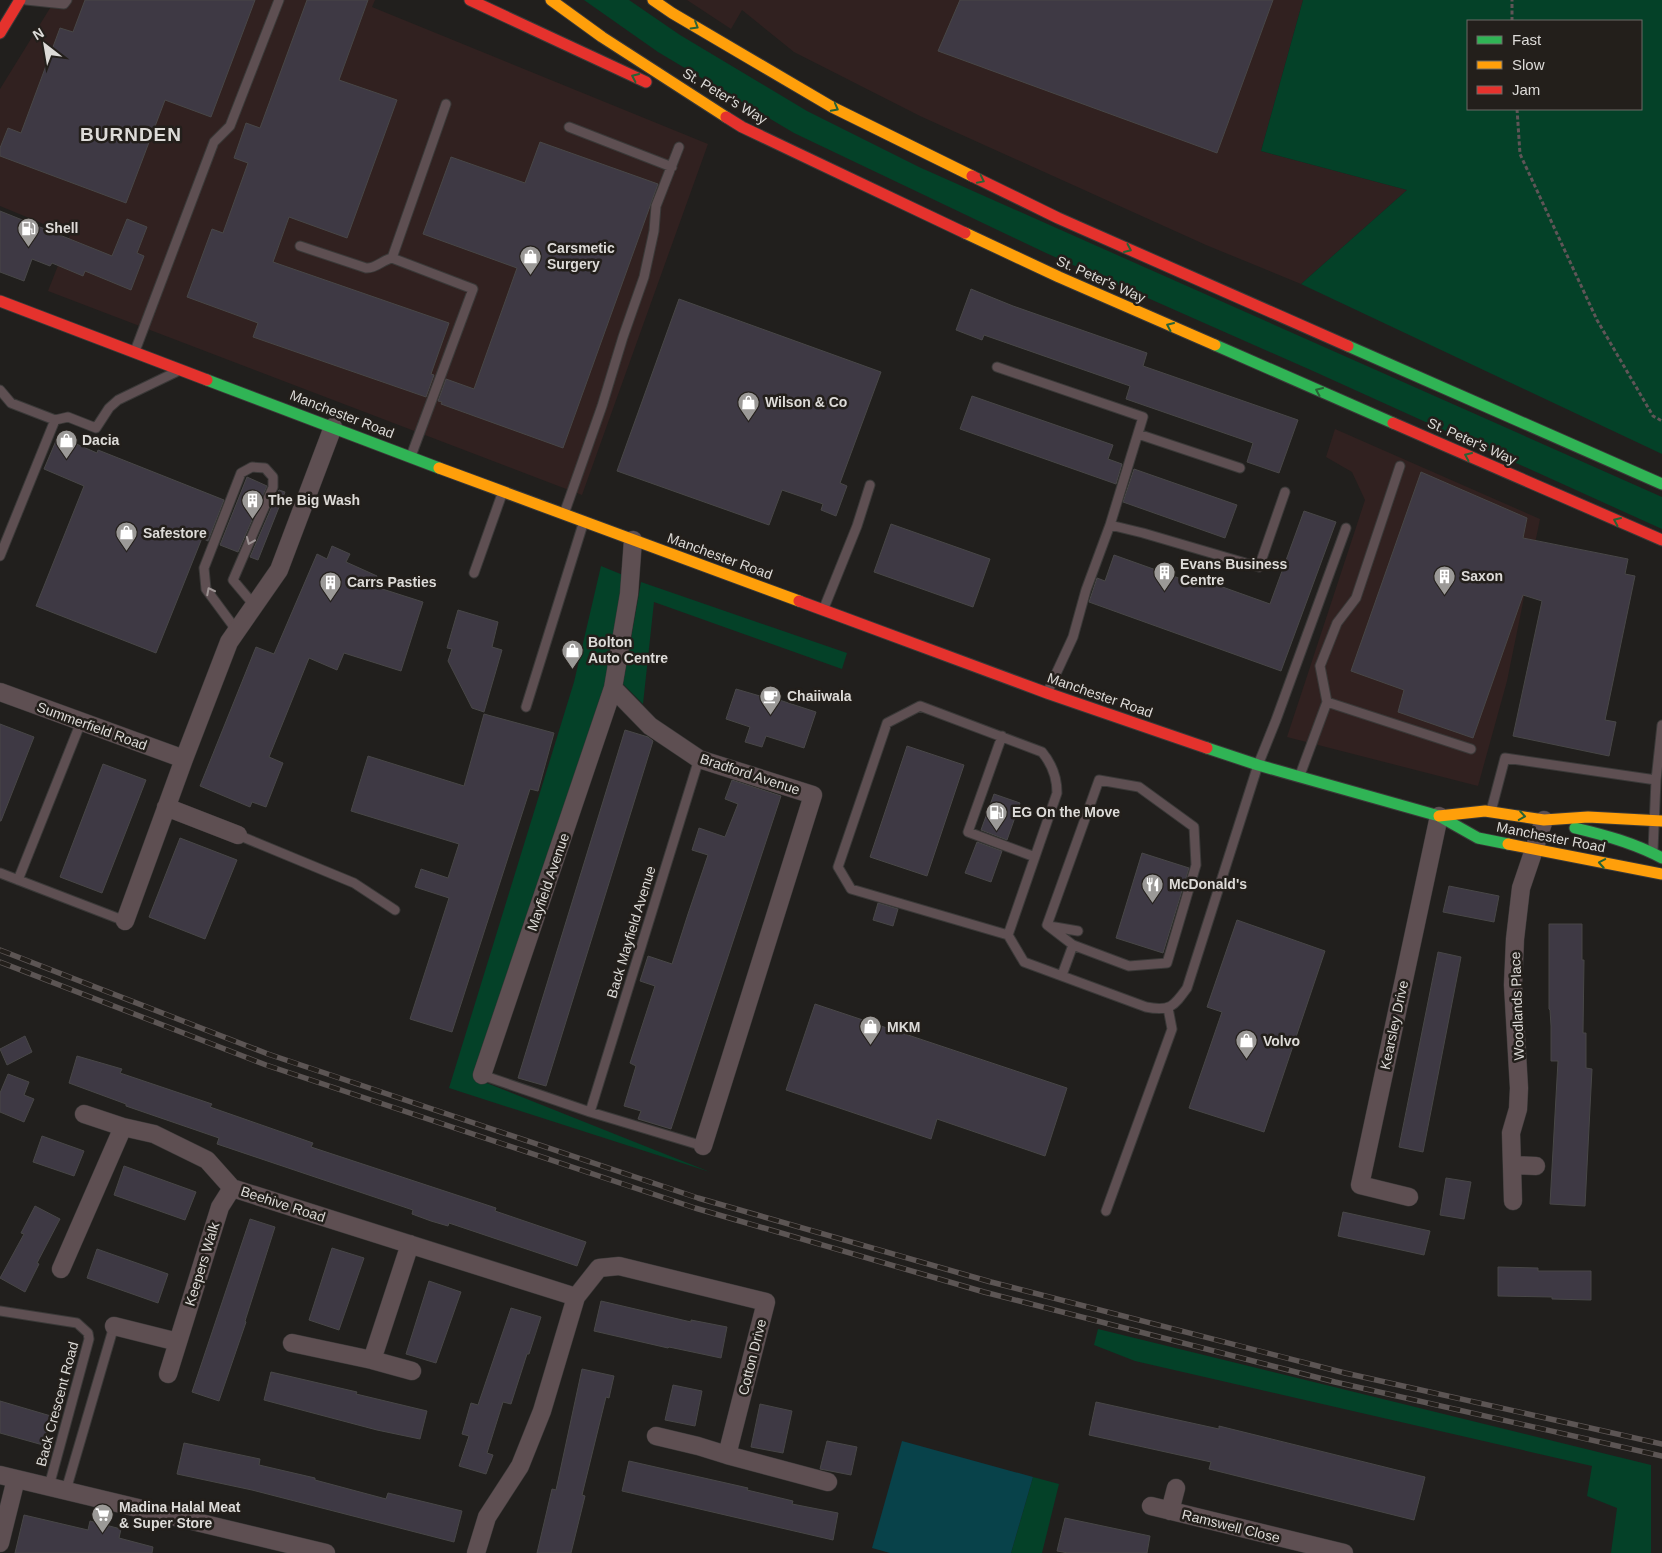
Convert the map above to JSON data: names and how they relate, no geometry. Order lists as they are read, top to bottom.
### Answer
{
  "streets": {
    "main road": ["St. Peter's Way", "Manchester Road"],
    "street": [
      "Summerfield Road",
      "Bradford Avenue",
      "Mayfield Avenue",
      "Woodlands Place",
      "Kearsley Drive",
      "Beehive Road",
      "Keepers Walk",
      "Cotton Drive",
      "Ramswell Close"
    ],
    "lane": ["Back Mayfield Avenue", "Back Crescent Road"]
  },
  "crossings": [
    ["Manchester Road", "Woodlands Place"],
    ["Manchester Road", "Kearsley Drive"],
    ["Bradford Avenue", "Mayfield Avenue"],
    ["Bradford Avenue", "Back Mayfield Avenue"],
    ["Beehive Road", "Keepers Walk"],
    ["Beehive Road", "Cotton Drive"]
  ],
  "districts": ["BURNDEN"],
  "places": {
    "fuel station": ["Shell", "EG On the Move"],
    "shop": [
      "Carsmetic Surgery",
      "Wilson & Co",
      "Dacia",
      "Safestore",
      "Bolton Auto Centre",
      "MKM",
      "Volvo"
    ],
    "building": [
      "The Big Wash",
      "Evans Business Centre",
      "Saxon",
      "Carrs Pasties"
    ],
    "cafe": ["Chaiiwala"],
    "restaurant": ["McDonald's"],
    "supermarket": ["Madina Halal Meat & Super Store"]
  },
  "legend": ["Fast", "Slow", "Jam"],
  "north": "top left"
}
